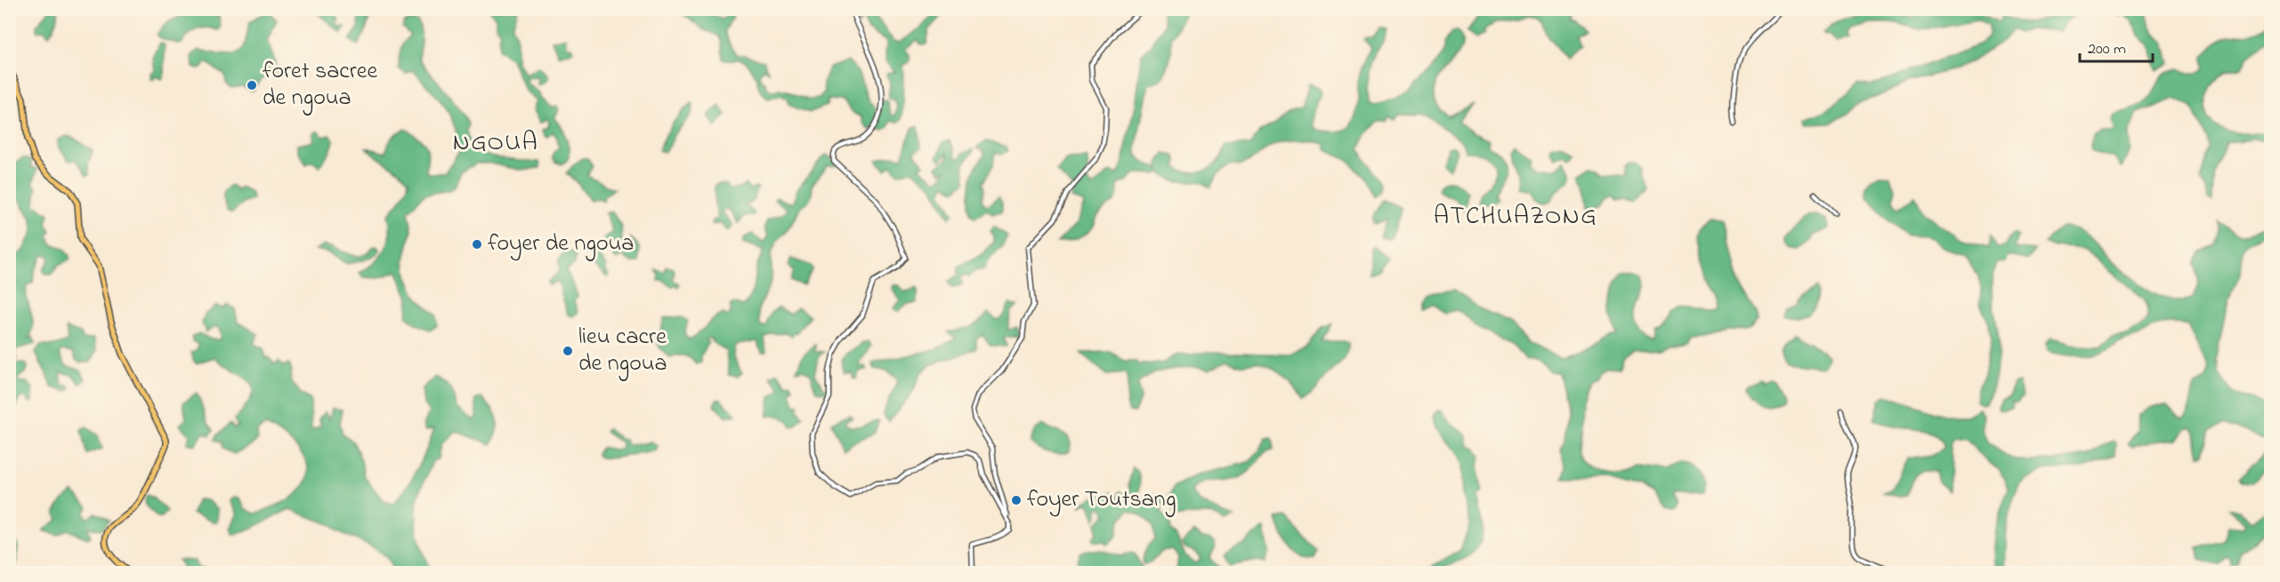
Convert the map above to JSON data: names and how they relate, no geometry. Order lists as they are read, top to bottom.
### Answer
{
  "districts": ["NGOUA", "ATCHUAZONG"],
  "places": [
    "foret sacree de ngoua",
    "foyer de ngoua",
    "lieu cacre de ngoua",
    "foyer Toutsang"
  ],
  "scale_bar": "200 m"
}
